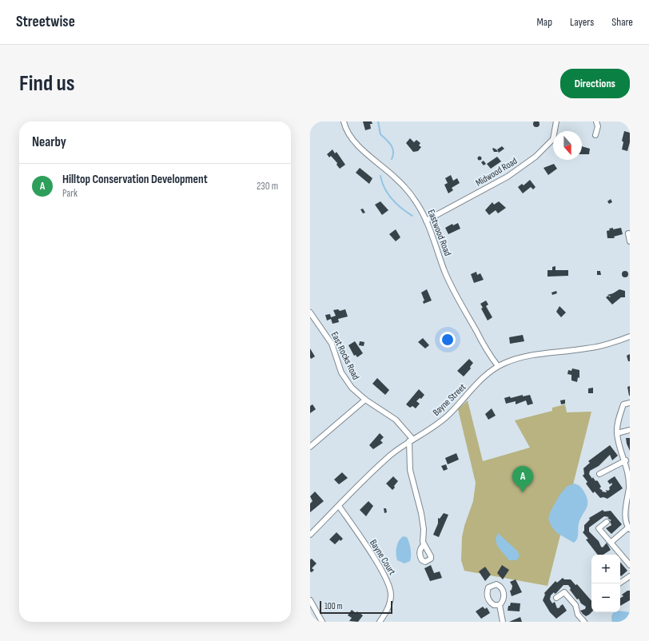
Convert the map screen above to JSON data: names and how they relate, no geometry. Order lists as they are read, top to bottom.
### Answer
{
  "streets": {
    "street": [
      "Midwood Road",
      "Eastwood Road",
      "East Rocks Road",
      "Bayne Street",
      "Bayne Court"
    ]
  },
  "crossings": [
    ["Midwood Road", "Eastwood Road"],
    ["Eastwood Road", "Bayne Street"],
    ["East Rocks Road", "Bayne Street"],
    ["Bayne Street", "Bayne Court"]
  ],
  "scale_bar": "100 m",
  "north": "bottom",
  "page": {
    "header": "Streetwise",
    "nav": ["Map", "Layers", "Share"],
    "buttons": "Directions",
    "title": "Find us",
    "heading": "Nearby",
    "list": [
      {
        "mark": "A",
        "name": "Hilltop Conservation Development",
        "note": "Park",
        "value": "230 m"
      }
    ],
    "pins": "A",
    "map_buttons": ["+", "−"],
    "scale": "100 m"
  }
}
